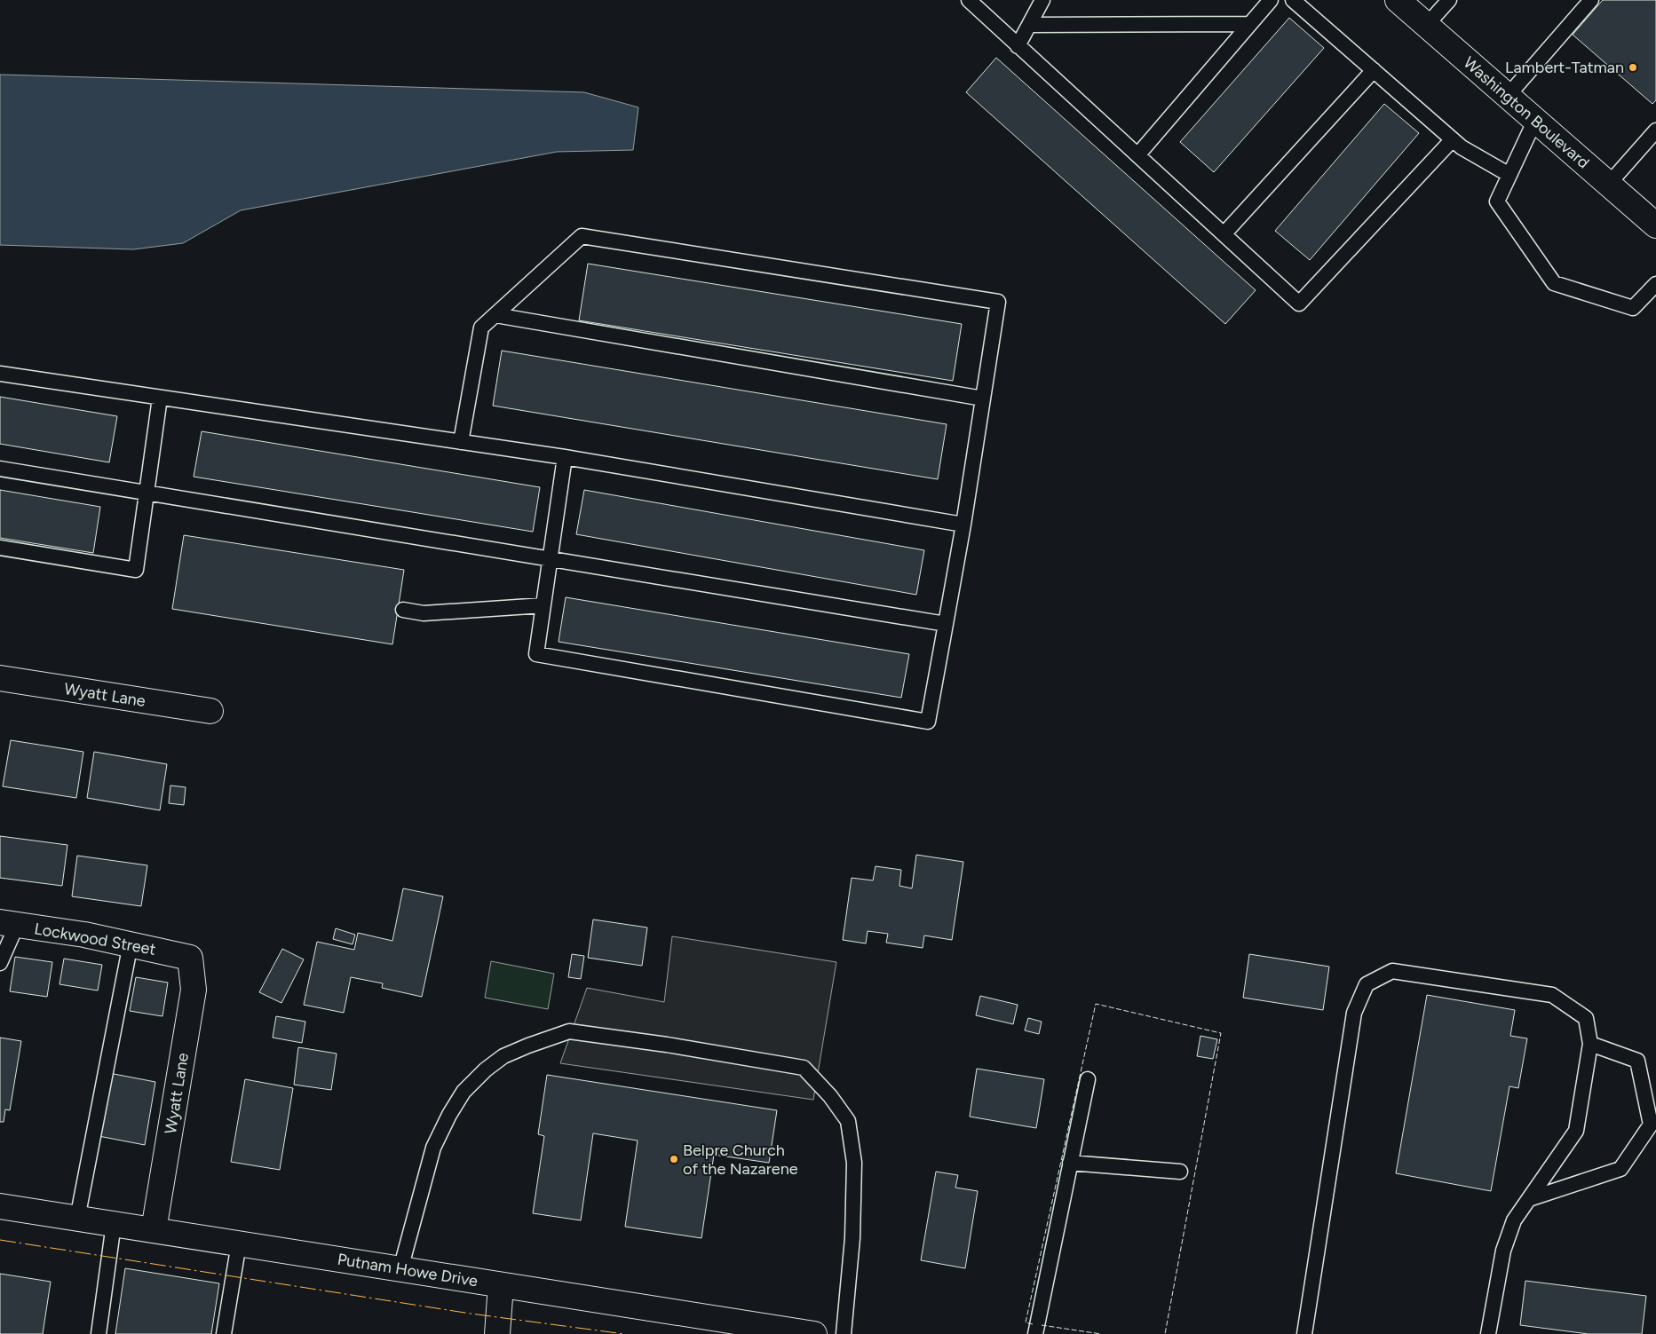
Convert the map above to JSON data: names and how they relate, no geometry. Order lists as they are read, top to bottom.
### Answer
{
  "streets": {
    "street": [
      "Washington Boulevard",
      "Wyatt Lane",
      "Lockwood Street",
      "Putnam Howe Drive"
    ]
  },
  "crossings": [
    ["Wyatt Lane", "Lockwood Street"],
    ["Wyatt Lane", "Putnam Howe Drive"]
  ],
  "places": ["Lambert-Tatman", "Belpre Church of the Nazarene"]
}
